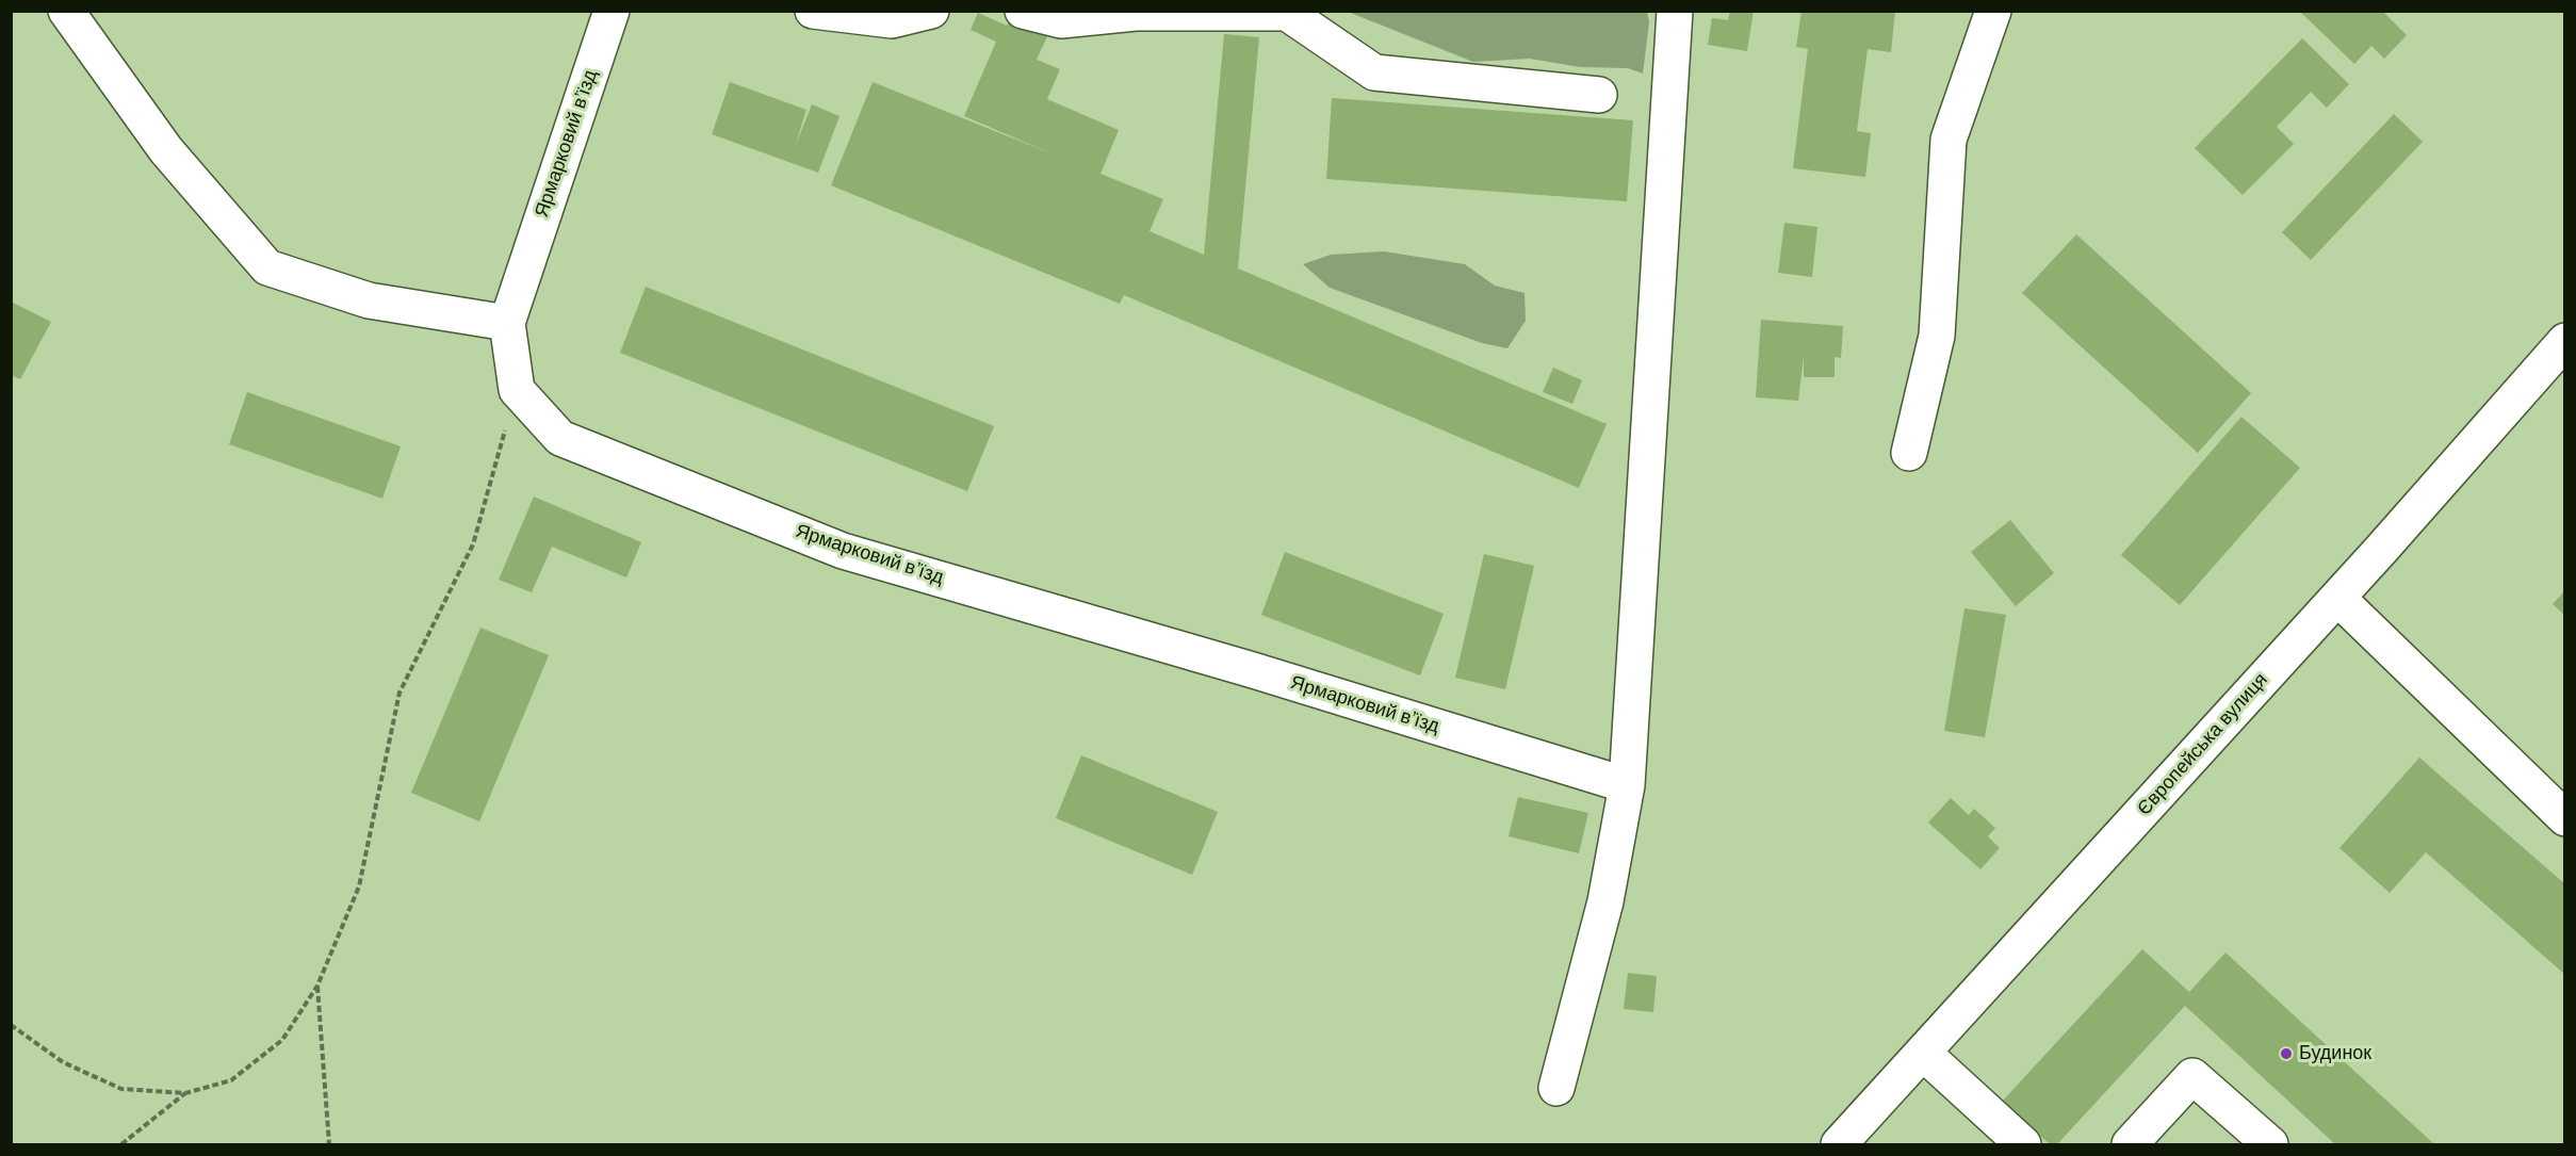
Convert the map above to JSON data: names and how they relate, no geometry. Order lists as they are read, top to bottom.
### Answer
{
  "streets": {
    "street": ["Ярмарковий вʼїзд", "Європейська вулиця"]
  },
  "places": ["Будинок"]
}
